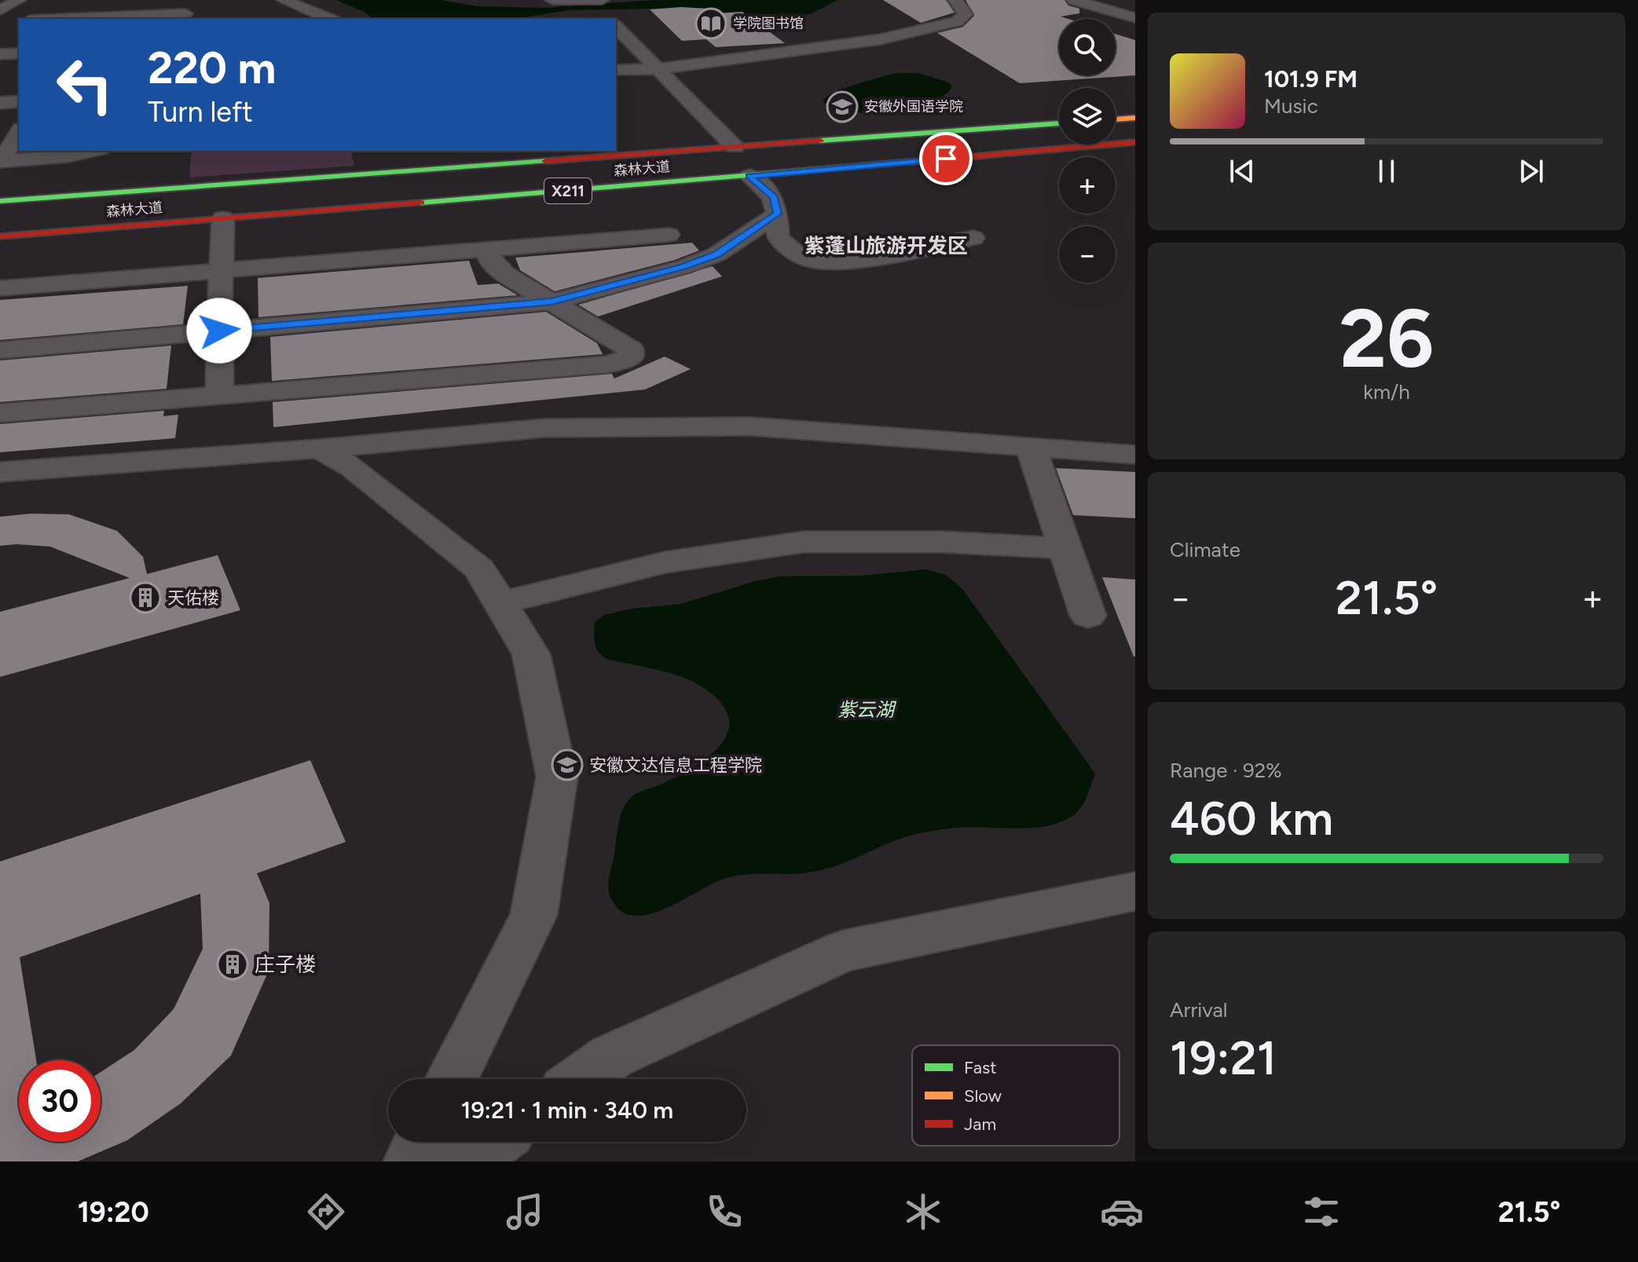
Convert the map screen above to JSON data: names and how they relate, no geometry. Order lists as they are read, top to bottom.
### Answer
{
  "streets": {
    "main road": ["森林大道", "X211"]
  },
  "districts": ["紫蓬山旅游开发区"],
  "water": ["紫云湖"],
  "places": {
    "library": ["学院图书馆"],
    "school or university": ["安徽外国语学院", "安徽文达信息工程学院"],
    "building": ["天佑楼", "庄子楼"]
  },
  "legend": ["Fast", "Slow", "Jam"],
  "page": {
    "map_buttons": ["+", "−"],
    "turn": ["220 m", "Turn left"],
    "song": ["101.9 FM", "Music"],
    "tile": [
      ["26", "km/h"],
      "Climate",
      ["Range · 92%", "460 km"],
      ["Arrival", "19:21"]
    ],
    "heat": ["−", "21.5°", "+"],
    "limit": "30",
    "trip": "19:21 · 1 min · 340 m",
    "tabs": ["19:20", "21.5°"]
  }
}
